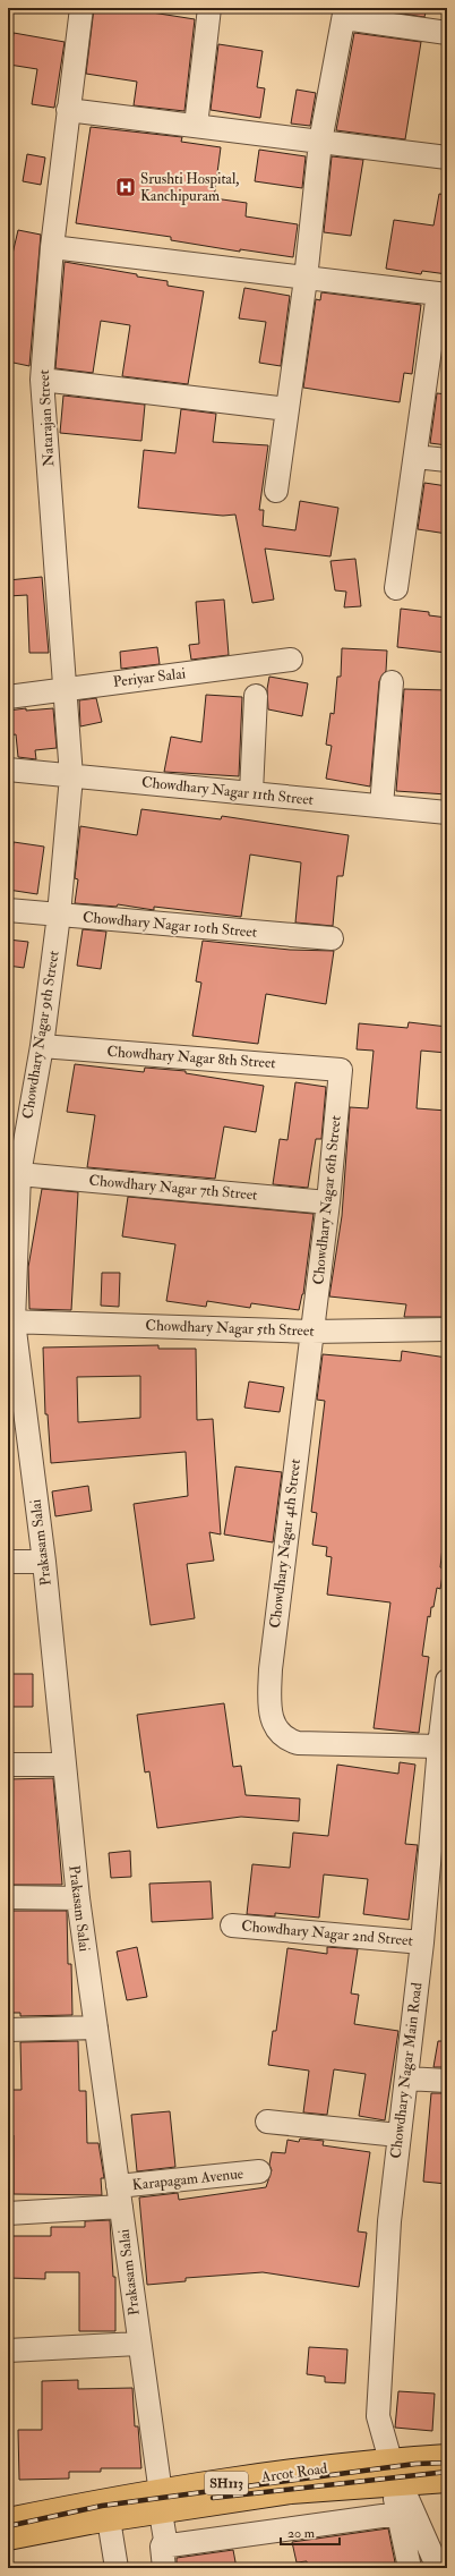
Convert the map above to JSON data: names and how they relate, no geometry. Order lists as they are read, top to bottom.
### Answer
{
  "streets": {
    "main road": ["Arcot Road", "SH113"],
    "street": [
      "Natarajan Street",
      "Periyar Salai",
      "Chowdhary Nagar 11th Street",
      "Chowdhary Nagar 10th Street",
      "Chowdhary Nagar 9th Street",
      "Chowdhary Nagar 8th Street",
      "Chowdhary Nagar 7th Street",
      "Chowdhary Nagar 6th Street",
      "Chowdhary Nagar 5th Street",
      "Prakasam Salai",
      "Chowdhary Nagar 4th Street",
      "Chowdhary Nagar 2nd Street",
      "Chowdhary Nagar Main Road",
      "Karapagam Avenue"
    ]
  },
  "crossings": [
    ["Natarajan Street", "Periyar Salai"],
    ["Natarajan Street", "Chowdhary Nagar 11th Street"],
    ["Natarajan Street", "Chowdhary Nagar 9th Street"],
    ["Chowdhary Nagar 11th Street", "Chowdhary Nagar 9th Street"],
    ["Chowdhary Nagar 10th Street", "Chowdhary Nagar 9th Street"],
    ["Chowdhary Nagar 9th Street", "Chowdhary Nagar 8th Street"],
    ["Chowdhary Nagar 9th Street", "Chowdhary Nagar 7th Street"],
    ["Chowdhary Nagar 9th Street", "Chowdhary Nagar 5th Street"],
    ["Chowdhary Nagar 9th Street", "Prakasam Salai"],
    ["Chowdhary Nagar 8th Street", "Chowdhary Nagar 6th Street"],
    ["Chowdhary Nagar 7th Street", "Chowdhary Nagar 6th Street"],
    ["Chowdhary Nagar 6th Street", "Chowdhary Nagar 5th Street"],
    ["Chowdhary Nagar 6th Street", "Chowdhary Nagar 4th Street"],
    ["Chowdhary Nagar 5th Street", "Prakasam Salai"],
    ["Chowdhary Nagar 5th Street", "Chowdhary Nagar 4th Street"],
    ["Prakasam Salai", "Karapagam Avenue"],
    ["Prakasam Salai", "Arcot Road"],
    ["Chowdhary Nagar 4th Street", "Chowdhary Nagar Main Road"],
    ["Chowdhary Nagar 2nd Street", "Chowdhary Nagar Main Road"],
    ["Chowdhary Nagar Main Road", "Arcot Road"]
  ],
  "places": {
    "hospital": ["Srushti Hospital, Kanchipuram"]
  },
  "scale_bar": "20 m"
}
